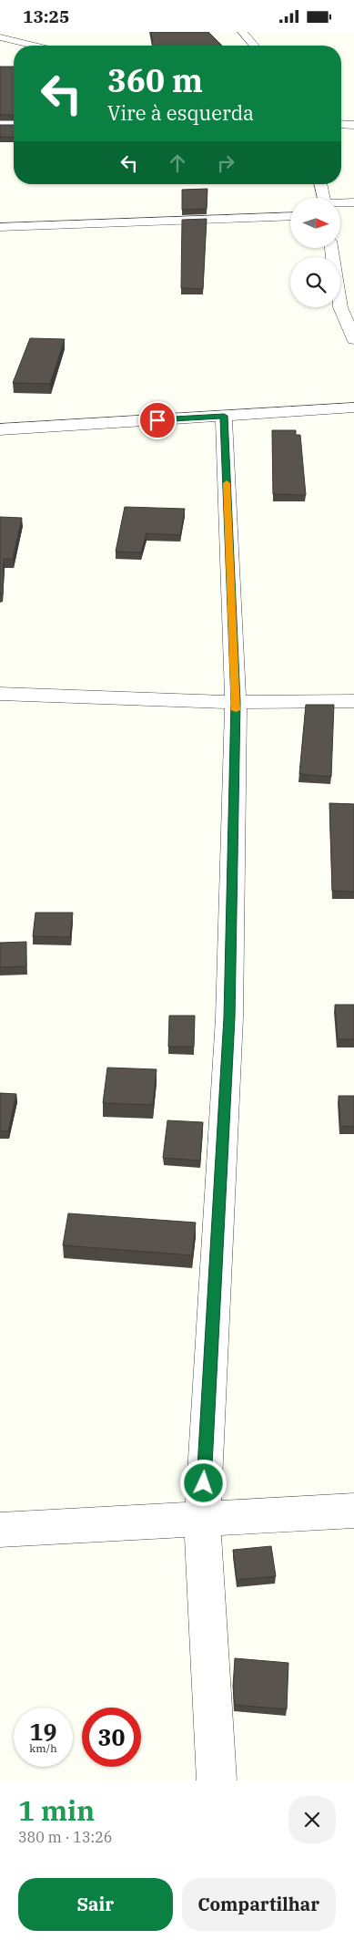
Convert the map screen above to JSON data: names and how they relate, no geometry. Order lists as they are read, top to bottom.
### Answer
{
  "north": "right",
  "page": {
    "status": "13:25",
    "turn": ["360 m", "Vire à esquerda"],
    "speed": "19 km/h",
    "limit": "30",
    "heading": ["1 min", "380 m · 13:26"],
    "buttons": ["Sair", "Compartilhar"]
  }
}
